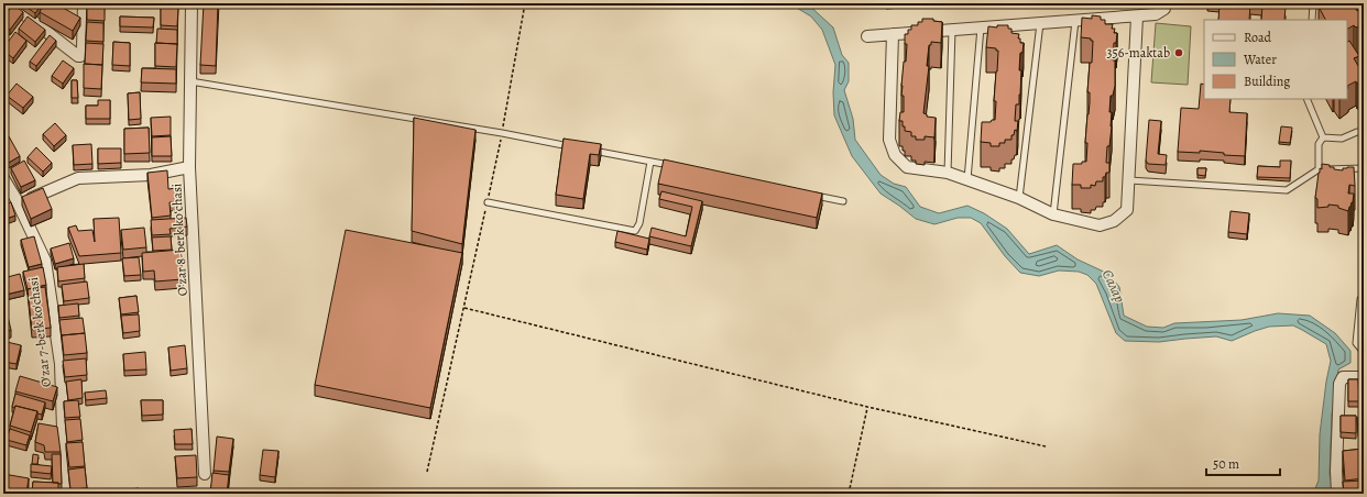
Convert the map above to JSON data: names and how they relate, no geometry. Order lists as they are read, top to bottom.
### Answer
{
  "streets": {
    "street": ["Oʻzar 8-berk koʻchasi", "O'zar 7-berk ko'chasi"]
  },
  "water": ["Салар"],
  "places": ["356-maktab"],
  "legend": ["Road", "Water", "Building"],
  "scale_bar": "50 m"
}
